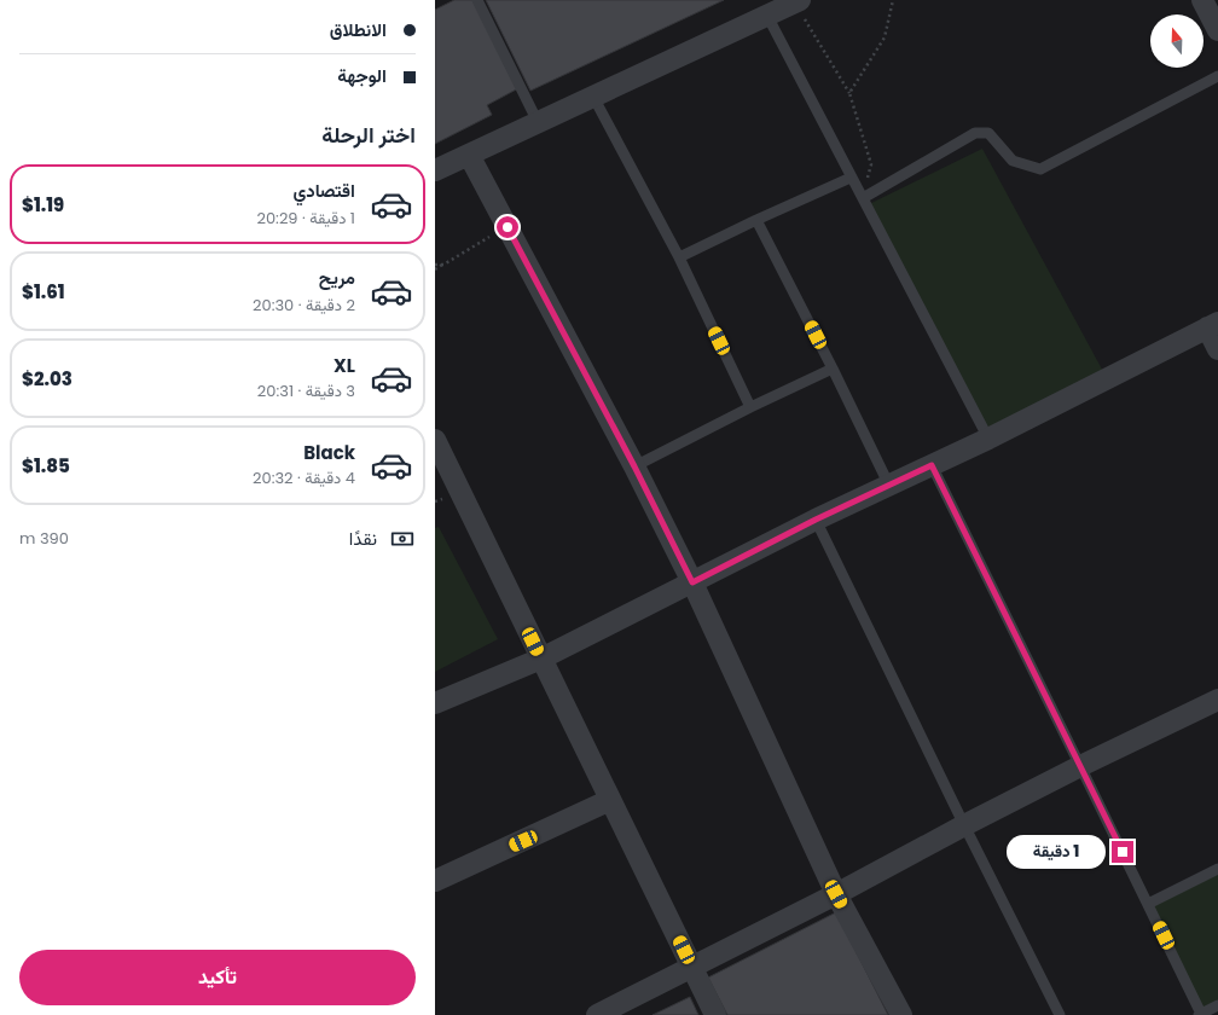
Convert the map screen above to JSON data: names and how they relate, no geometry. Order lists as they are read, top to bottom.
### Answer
{
  "north": "top",
  "page": {
    "banner": ["الانطلاق", "الوجهة"],
    "heading": "اختر الرحلة",
    "list": [
      {
        "name": "اقتصادي",
        "note": "1 دقيقة · 20:29",
        "value": "$1.19"
      },
      {
        "name": "مريح",
        "note": "2 دقيقة · 20:30",
        "value": "$1.61"
      },
      {
        "name": "XL",
        "note": "3 دقيقة · 20:31",
        "value": "$2.03"
      },
      {
        "name": "Black",
        "note": "4 دقيقة · 20:32",
        "value": "$1.85"
      }
    ],
    "pay": ["نقدًا", "390 m"],
    "bubble": "1 دقيقة",
    "buttons": "تأكيد"
  }
}
